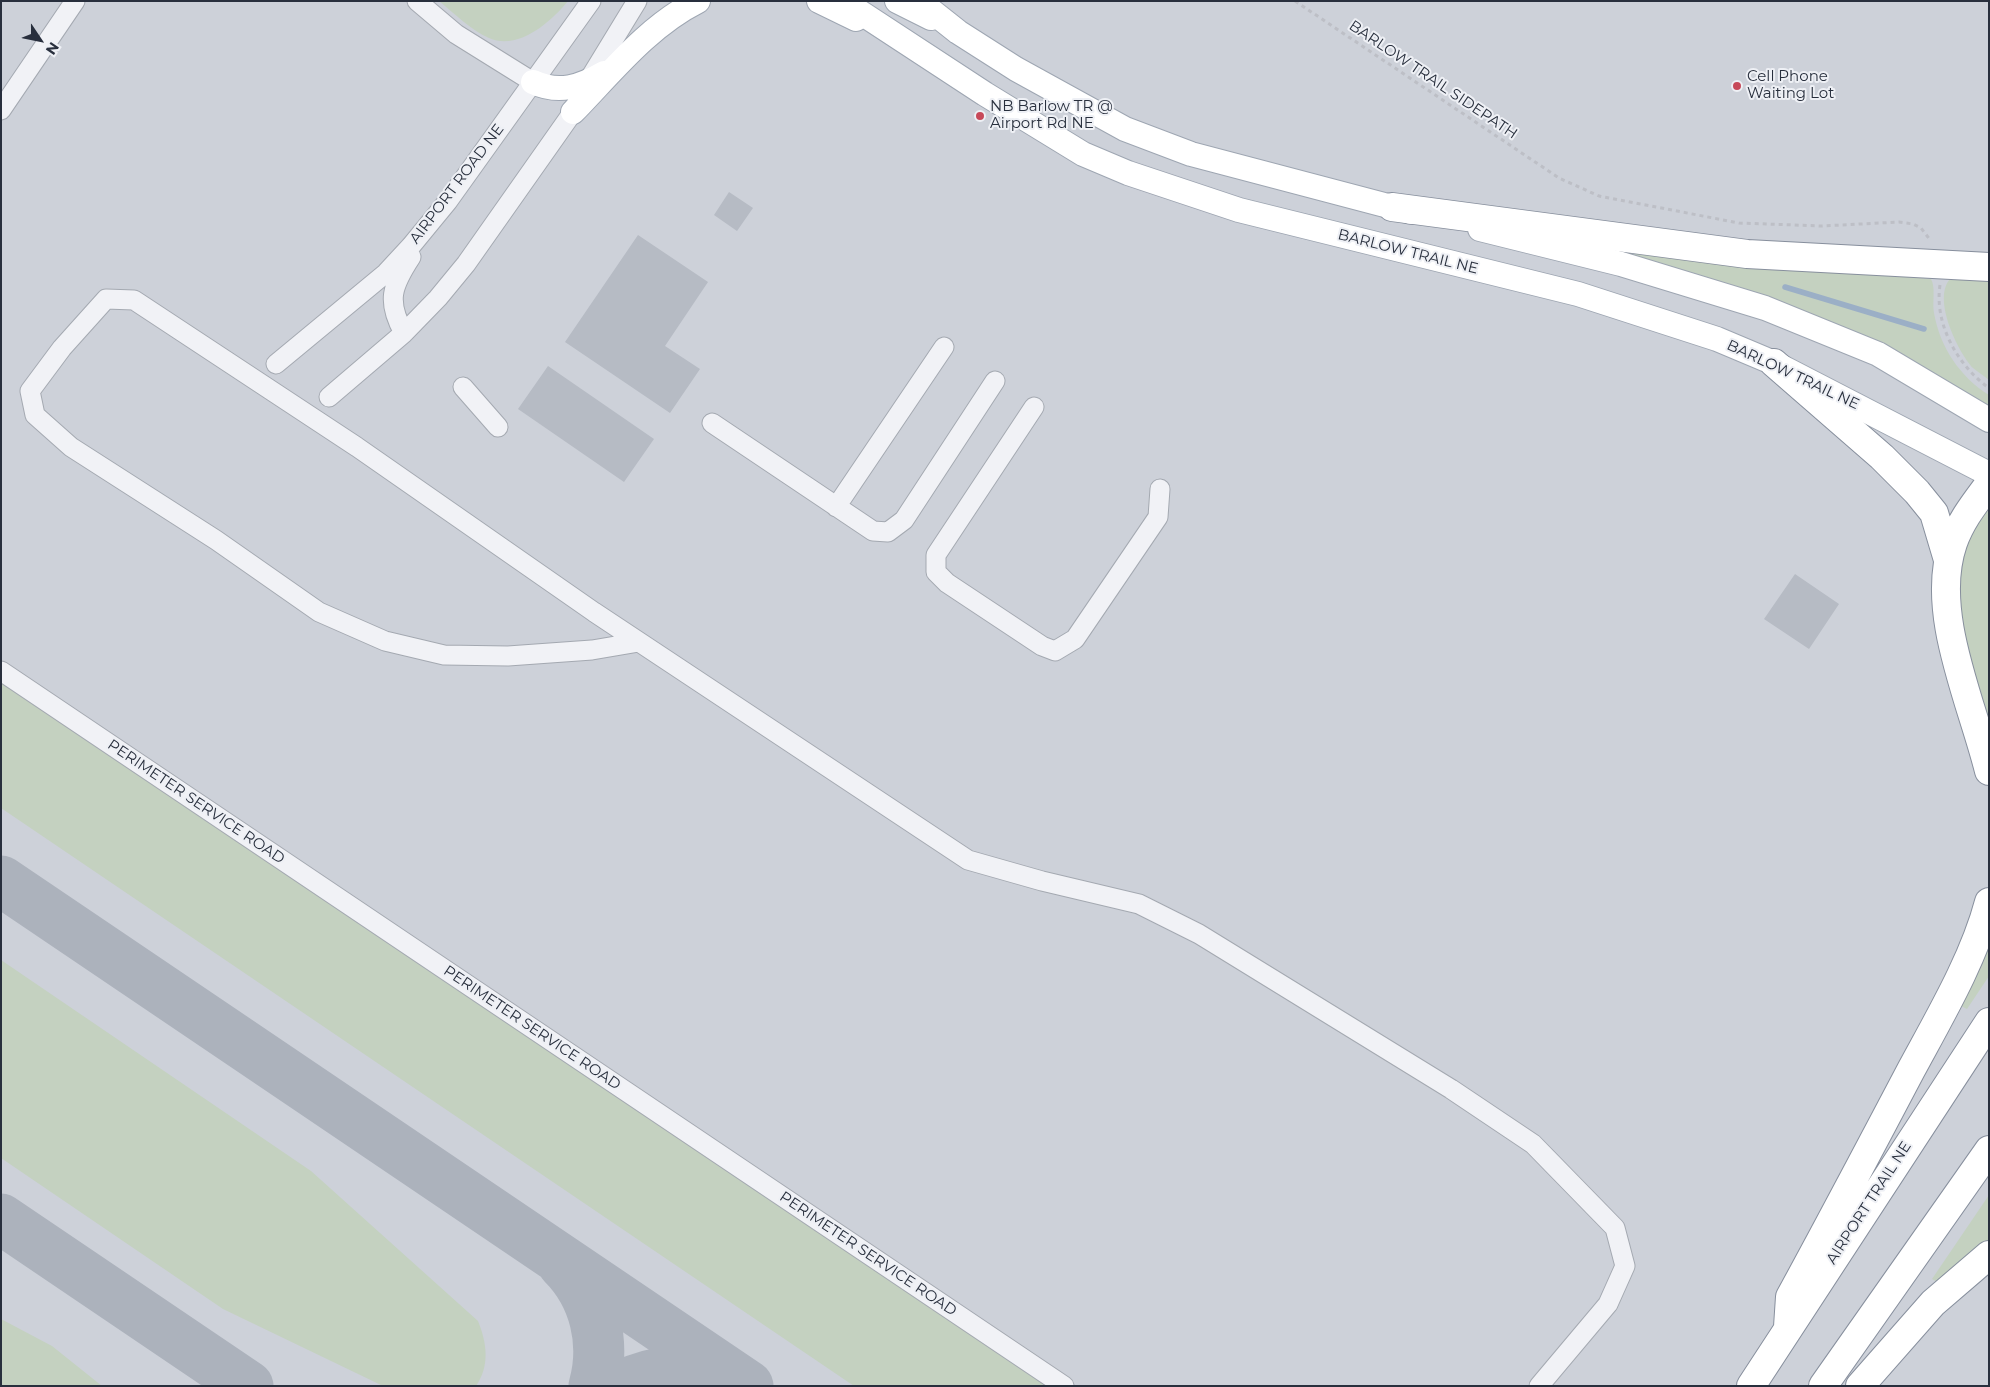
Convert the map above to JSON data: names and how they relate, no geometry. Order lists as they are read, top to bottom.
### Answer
{
  "streets": {
    "highway": ["AIRPORT TRAIL NE"],
    "main road": ["BARLOW TRAIL NE"],
    "street": ["AIRPORT ROAD NE", "PERIMETER SERVICE ROAD"],
    "path": ["BARLOW TRAIL SIDEPATH"]
  },
  "places": ["Cell Phone Waiting Lot", "NB Barlow TR @ Airport Rd NE"],
  "north": "bottom right"
}
